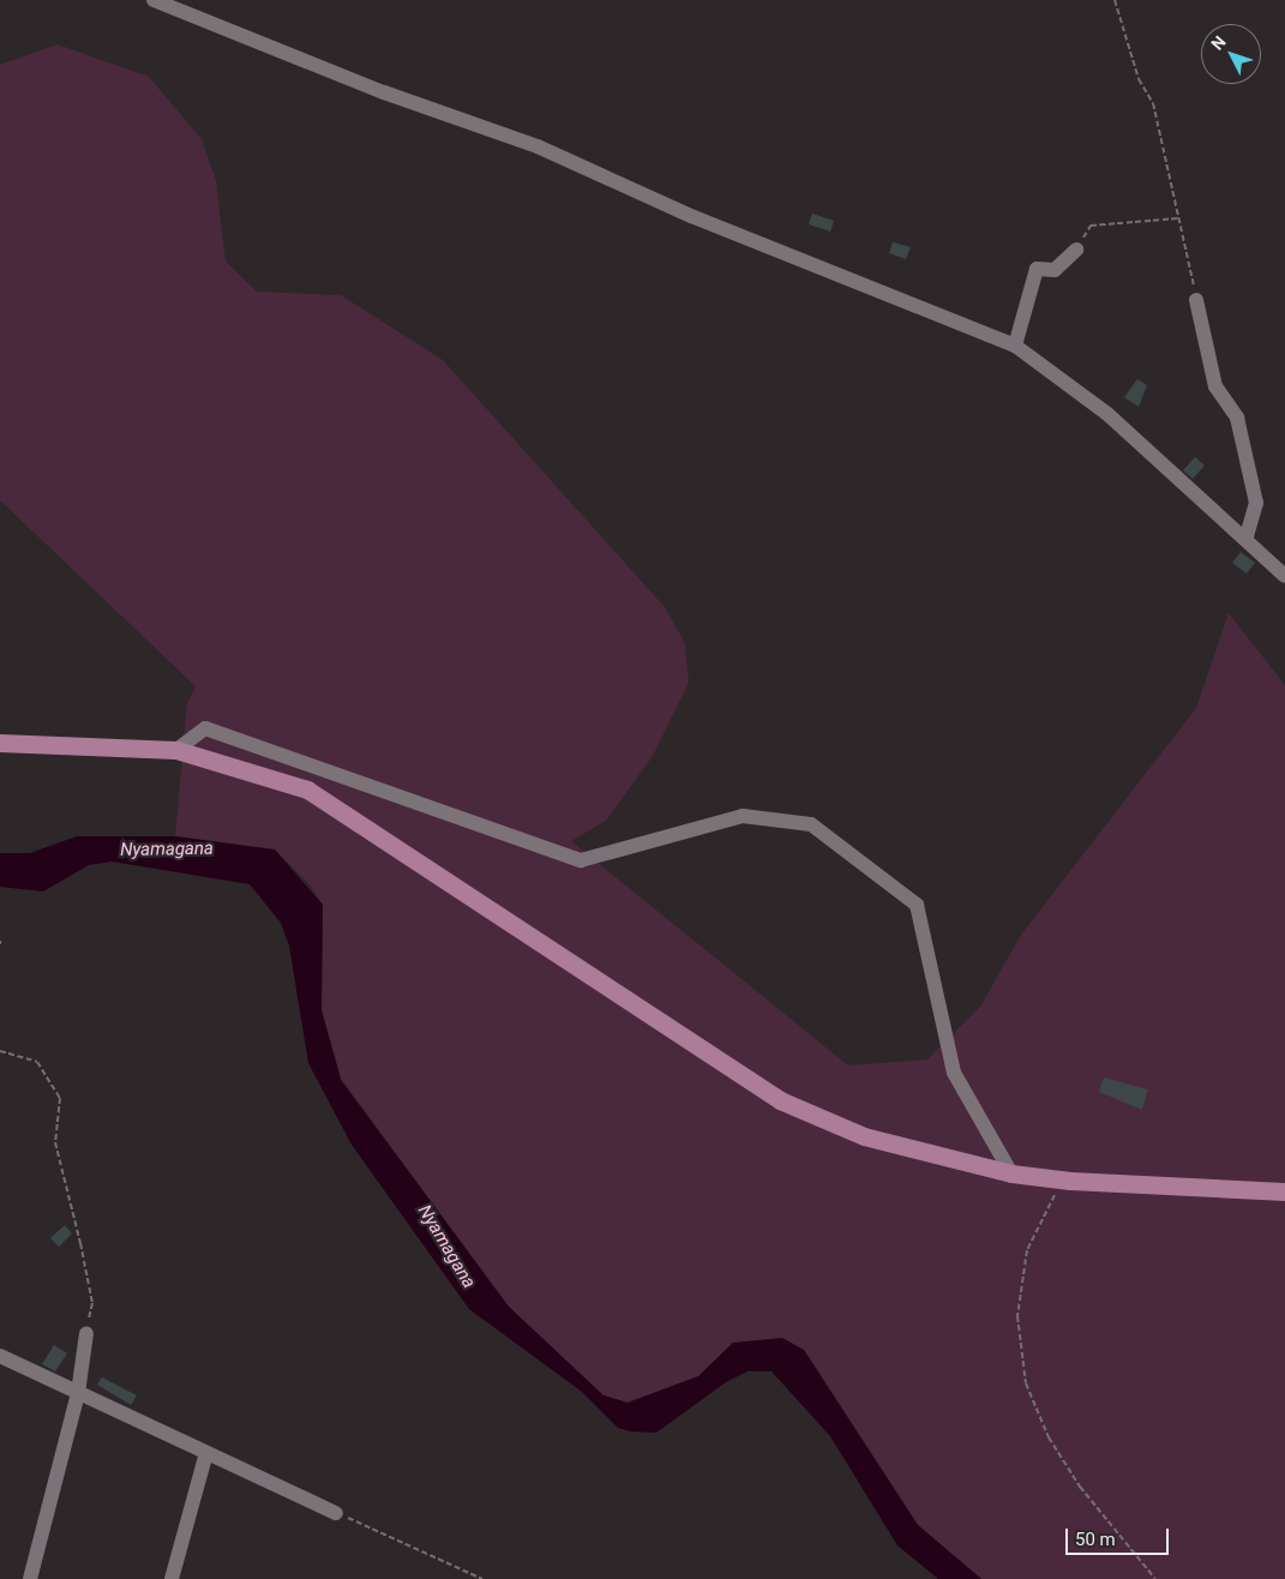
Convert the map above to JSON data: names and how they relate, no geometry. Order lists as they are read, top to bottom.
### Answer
{
  "water": ["Nyamagana"],
  "scale_bar": "50 m",
  "north": "top left"
}
